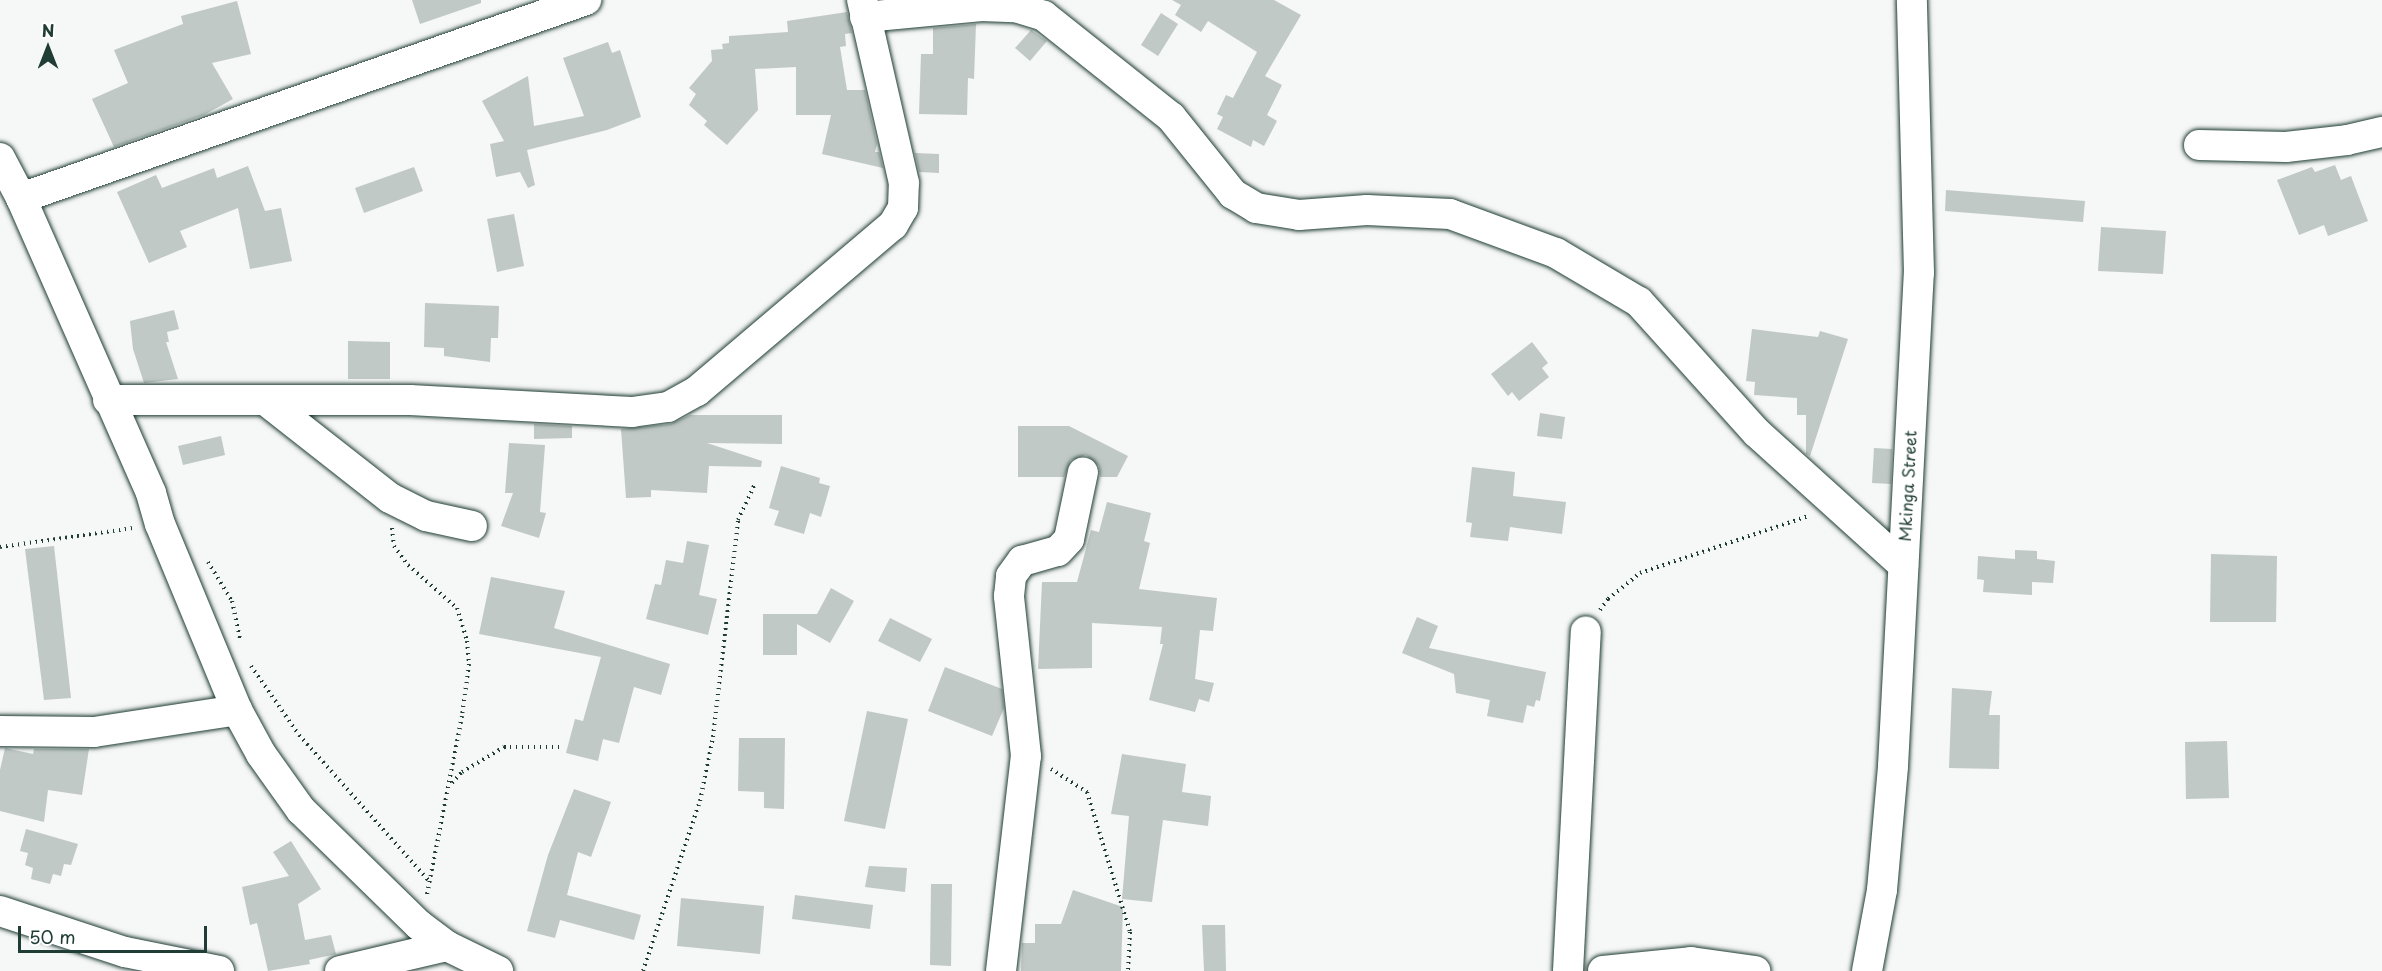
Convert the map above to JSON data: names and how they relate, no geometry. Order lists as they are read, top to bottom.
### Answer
{
  "streets": {
    "street": ["Mkinga Street"]
  },
  "scale_bar": "50 m",
  "north": "top"
}
